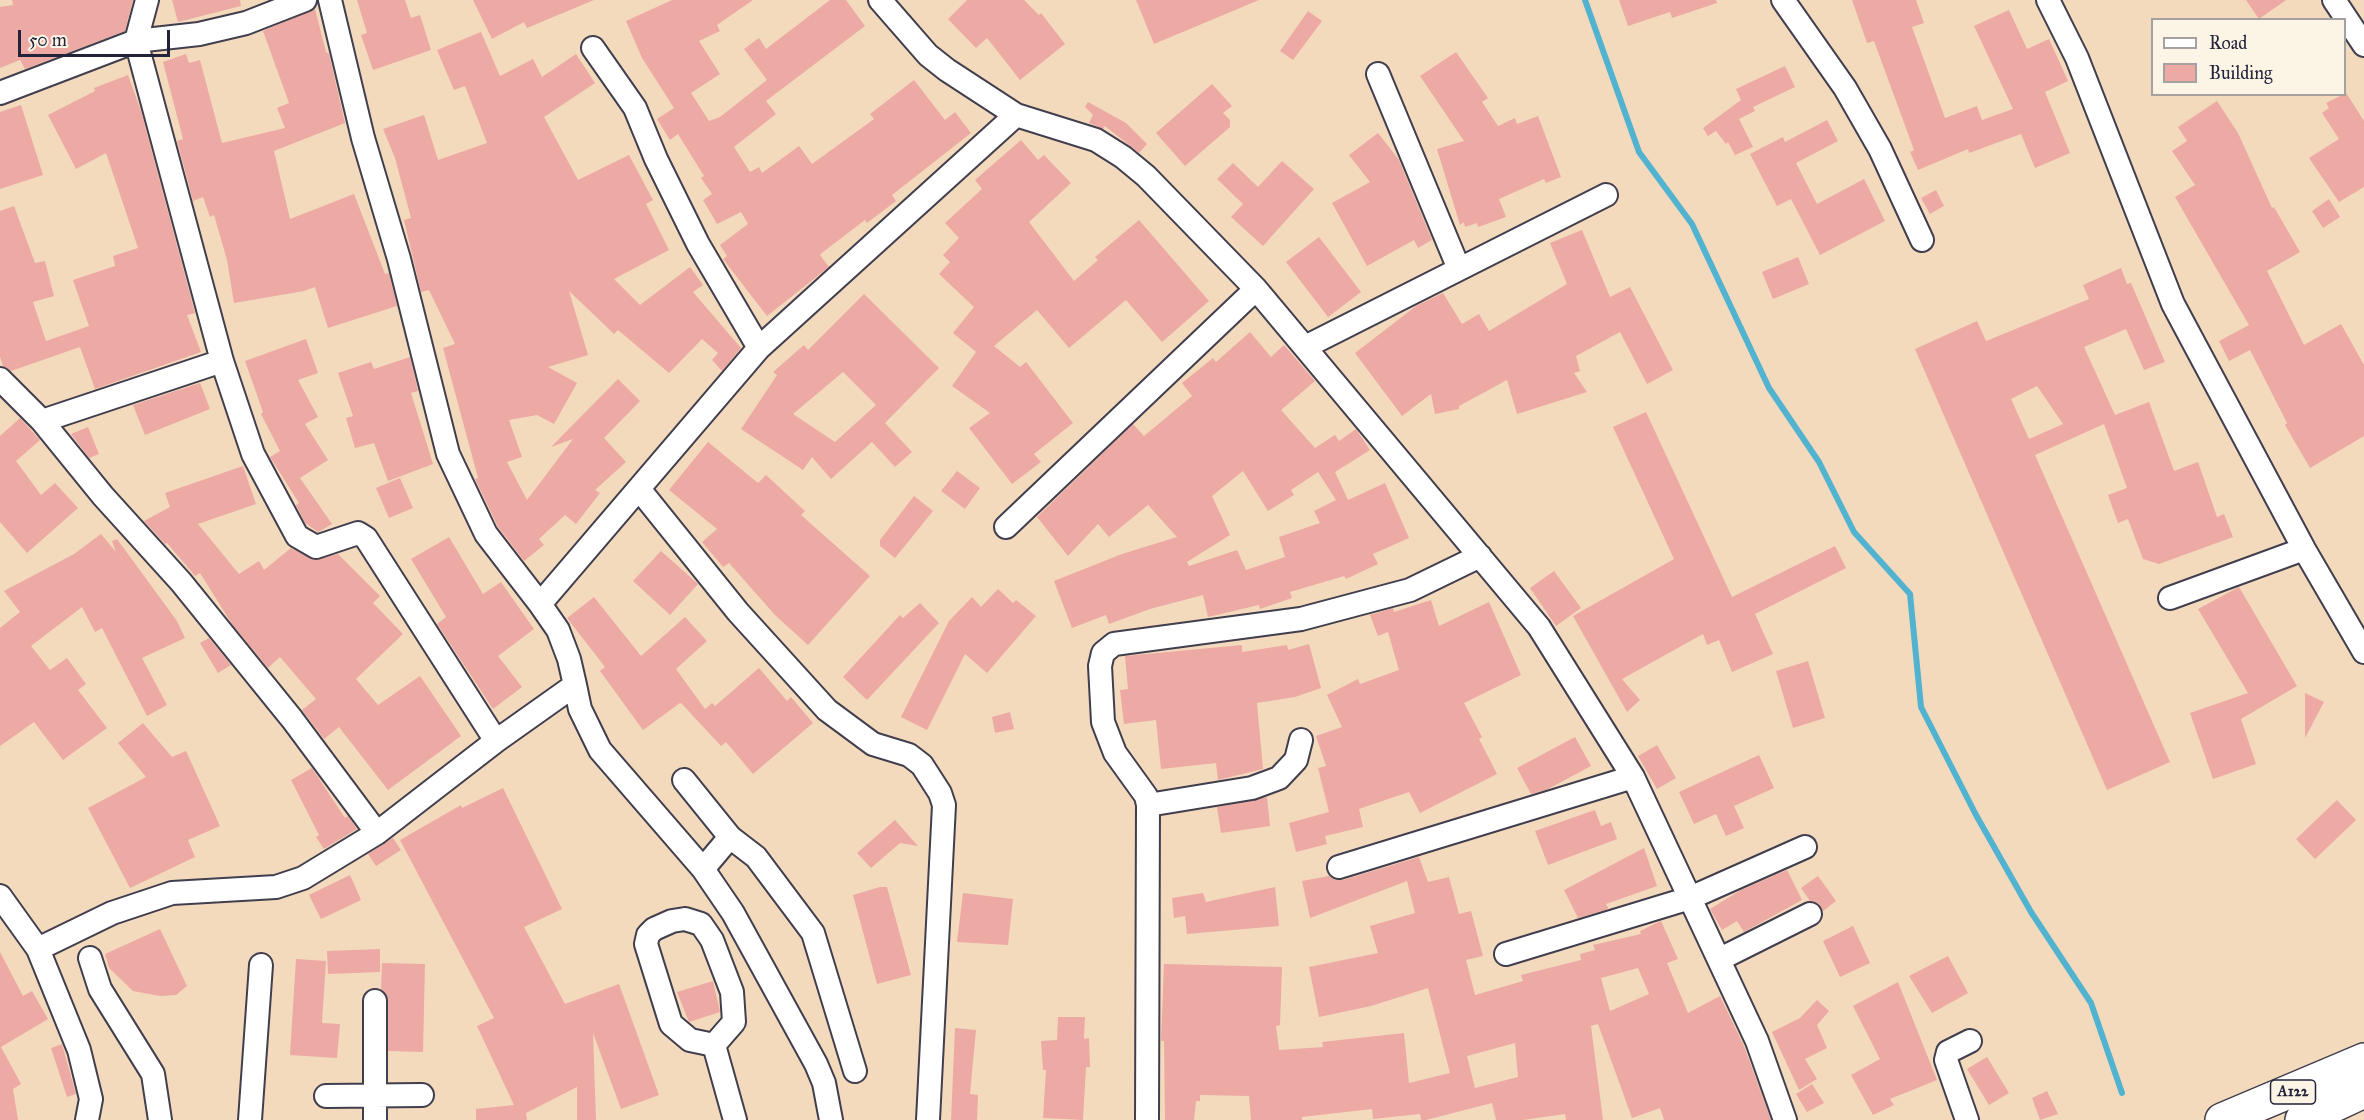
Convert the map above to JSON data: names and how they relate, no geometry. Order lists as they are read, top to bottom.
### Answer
{
  "streets": {
    "highway": ["A122"]
  },
  "legend": ["Road", "Building"],
  "scale_bar": "50 m"
}
